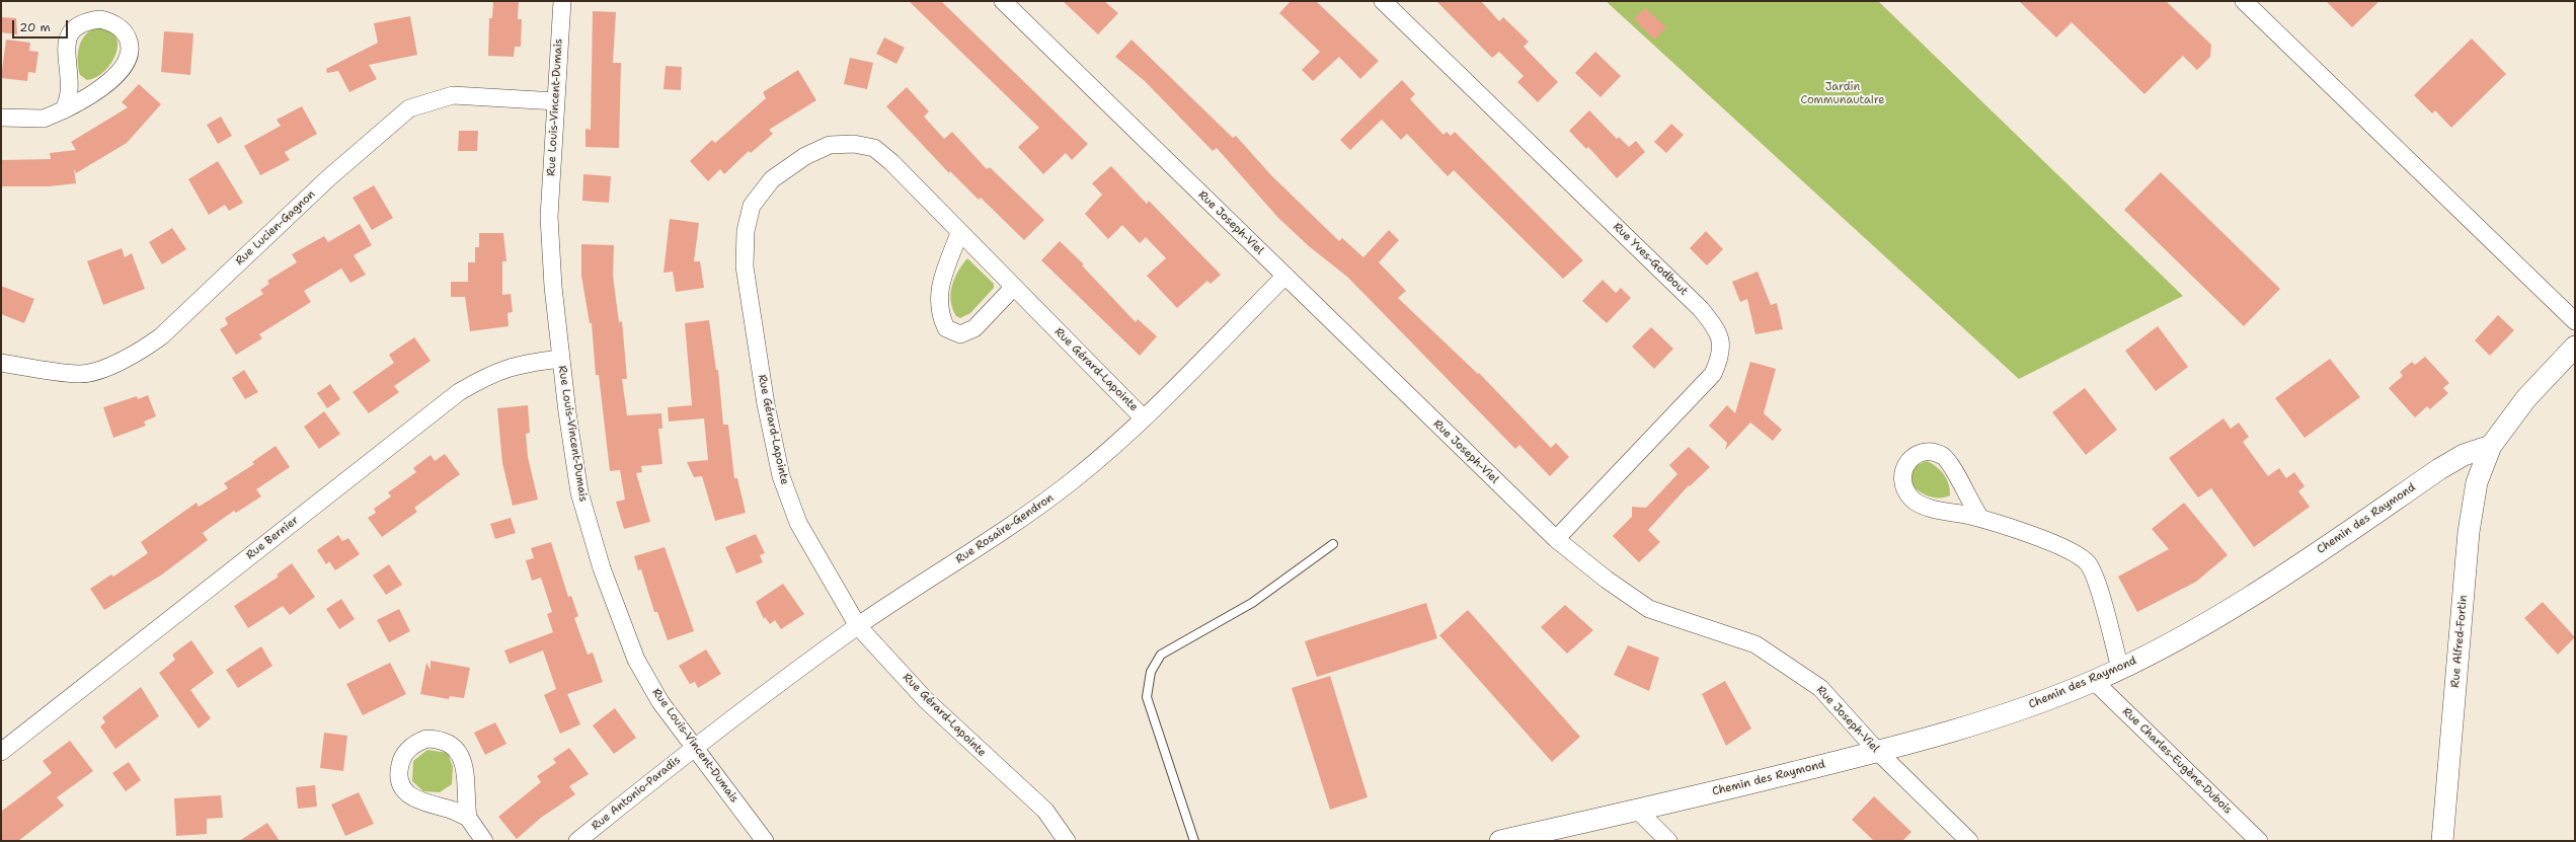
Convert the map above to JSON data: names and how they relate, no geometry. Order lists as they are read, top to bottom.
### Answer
{
  "streets": {
    "street": [
      "Rue Louis-Vincent-Dumais",
      "Rue Joseph-Viel",
      "Rue Lucien-Gagnon",
      "Rue Yves-Godbout",
      "Rue Gérard-Lapointe",
      "Chemin des Raymond",
      "Rue Rosaire-Gendron",
      "Rue Bernier",
      "Rue Alfred-Fortin",
      "Rue Charles-Eugène-Dubois",
      "Rue Antonio-Paradis"
    ]
  },
  "crossings": [
    ["Rue Louis-Vincent-Dumais", "Rue Lucien-Gagnon"],
    ["Rue Louis-Vincent-Dumais", "Rue Rosaire-Gendron"],
    ["Rue Louis-Vincent-Dumais", "Rue Bernier"],
    ["Rue Louis-Vincent-Dumais", "Rue Antonio-Paradis"],
    ["Rue Joseph-Viel", "Rue Yves-Godbout"],
    ["Rue Joseph-Viel", "Chemin des Raymond"],
    ["Rue Joseph-Viel", "Rue Rosaire-Gendron"],
    ["Rue Gérard-Lapointe", "Rue Rosaire-Gendron"],
    ["Chemin des Raymond", "Rue Alfred-Fortin"],
    ["Chemin des Raymond", "Rue Charles-Eugène-Dubois"],
    ["Rue Rosaire-Gendron", "Rue Antonio-Paradis"]
  ],
  "parks": ["Jardin Communautaire"],
  "scale_bar": "20 m"
}
